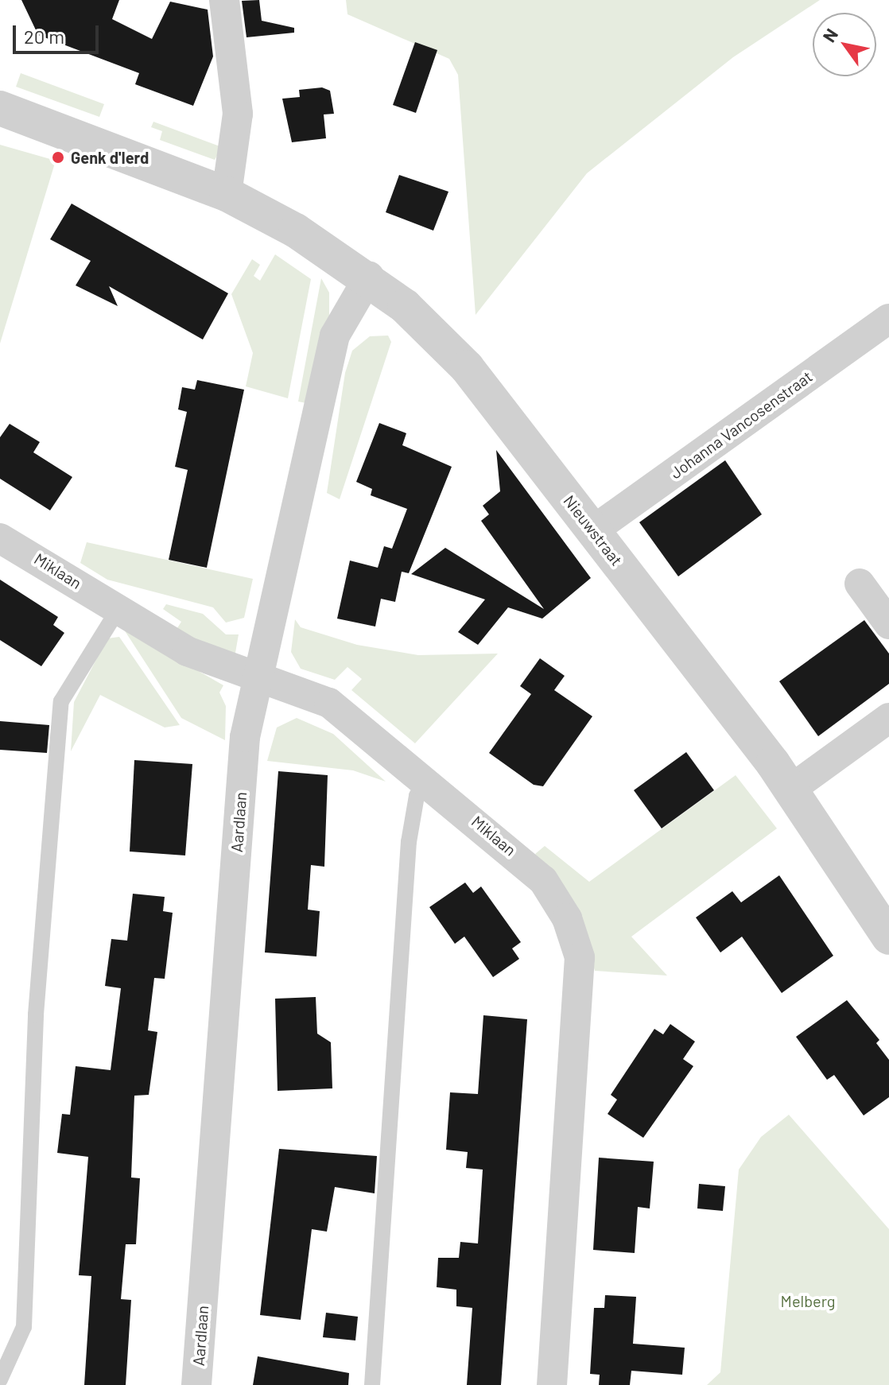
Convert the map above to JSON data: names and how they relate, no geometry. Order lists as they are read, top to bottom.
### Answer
{
  "streets": {
    "street": [
      "Johanna Vancosenstraat",
      "Nieuwstraat",
      "Miklaan",
      "Aardlaan"
    ]
  },
  "crossings": [
    ["Johanna Vancosenstraat", "Nieuwstraat"],
    ["Nieuwstraat", "Aardlaan"],
    ["Miklaan", "Aardlaan"]
  ],
  "parks": ["Melberg"],
  "places": ["Genk d'Ierd"],
  "scale_bar": "20 m",
  "north": "top left"
}
